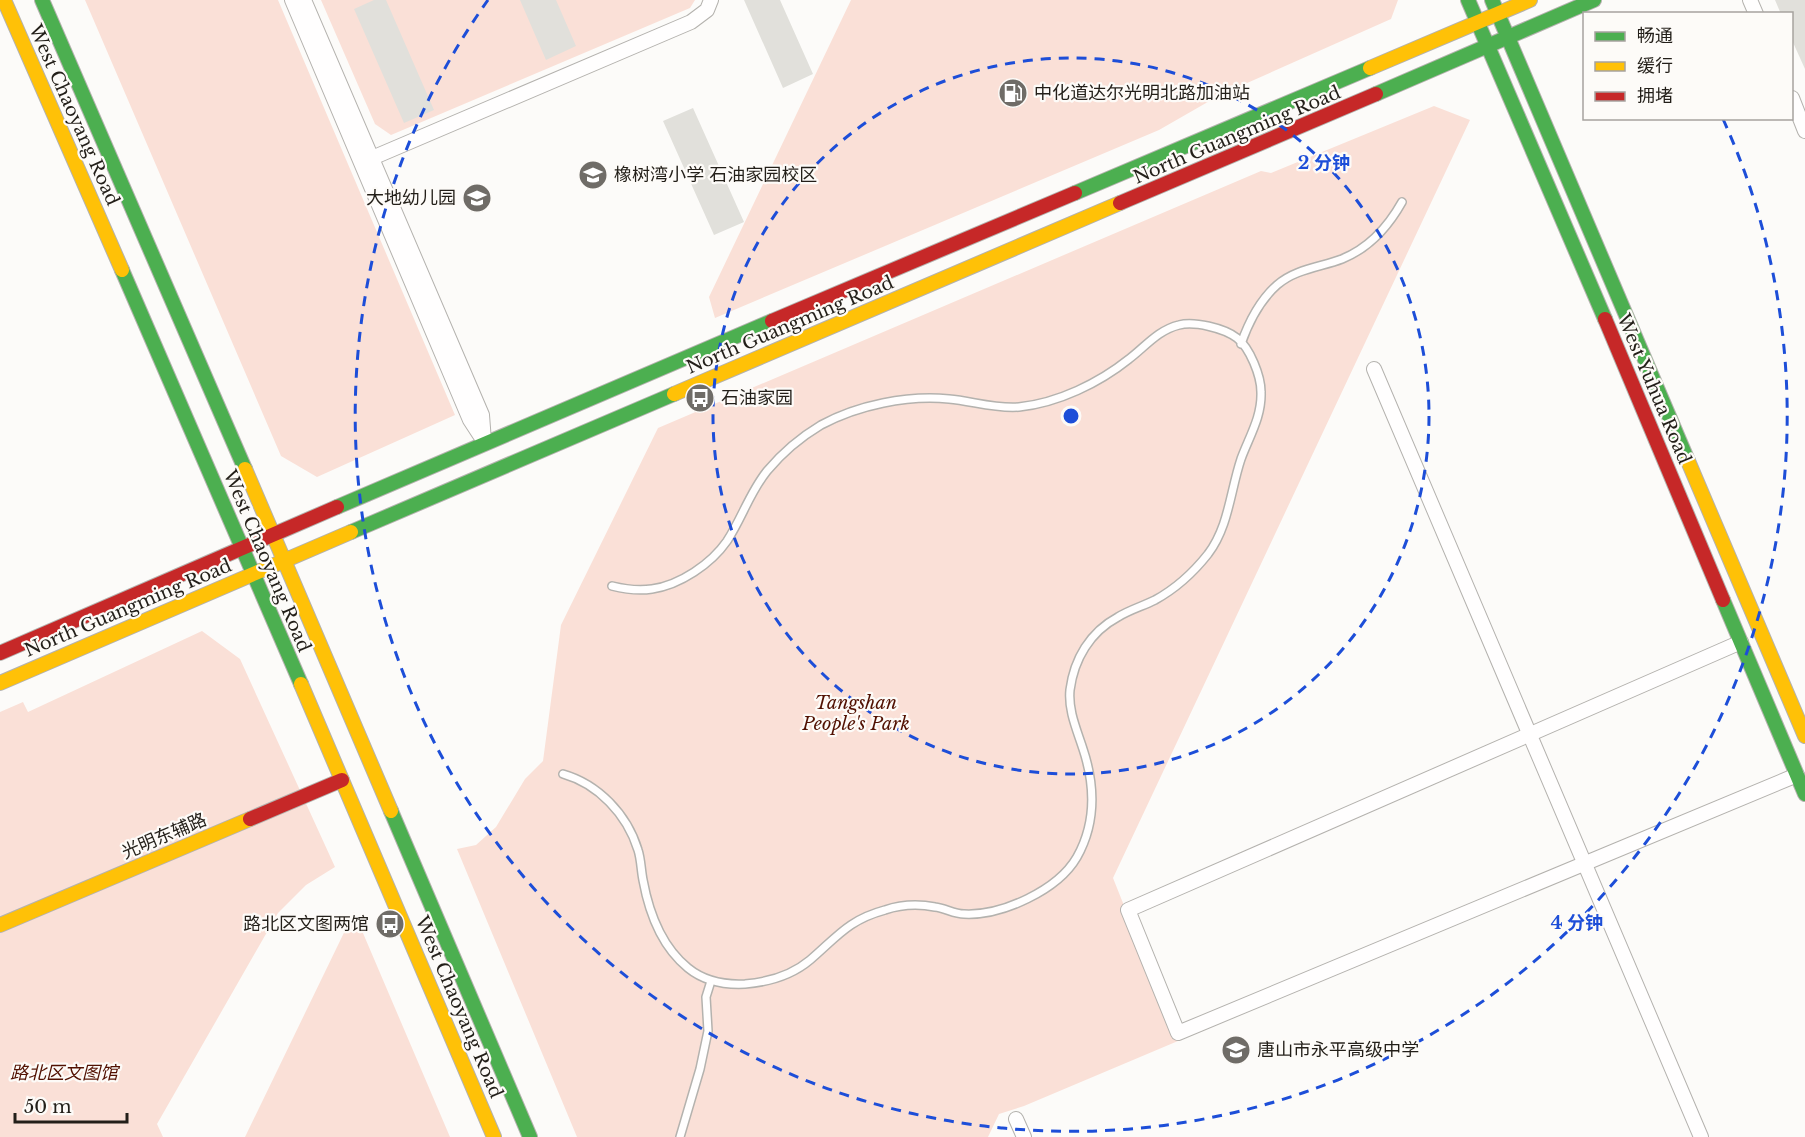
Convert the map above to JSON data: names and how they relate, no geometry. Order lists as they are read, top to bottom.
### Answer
{
  "streets": {
    "main road": [
      "West Chaoyang Road",
      "North Guangming Road",
      "West Yuhua Road",
      "光明东辅路"
    ]
  },
  "crossings": [
    ["West Chaoyang Road", "North Guangming Road"],
    ["West Chaoyang Road", "光明东辅路"],
    ["North Guangming Road", "West Yuhua Road"]
  ],
  "parks": ["Tangshan People's Park", "路北区文图馆"],
  "places": {
    "fuel station": ["中化道达尔光明北路加油站"],
    "school or university": ["橡树湾小学 石油家园校区", "大地幼儿园", "唐山市永平高级中学"],
    "bus stop": ["石油家园", "路北区文图两馆"]
  },
  "legend": ["畅通", "缓行", "拥堵"],
  "scale_bar": "50 m",
  "rings": ["2 分钟", "4 分钟"]
}
